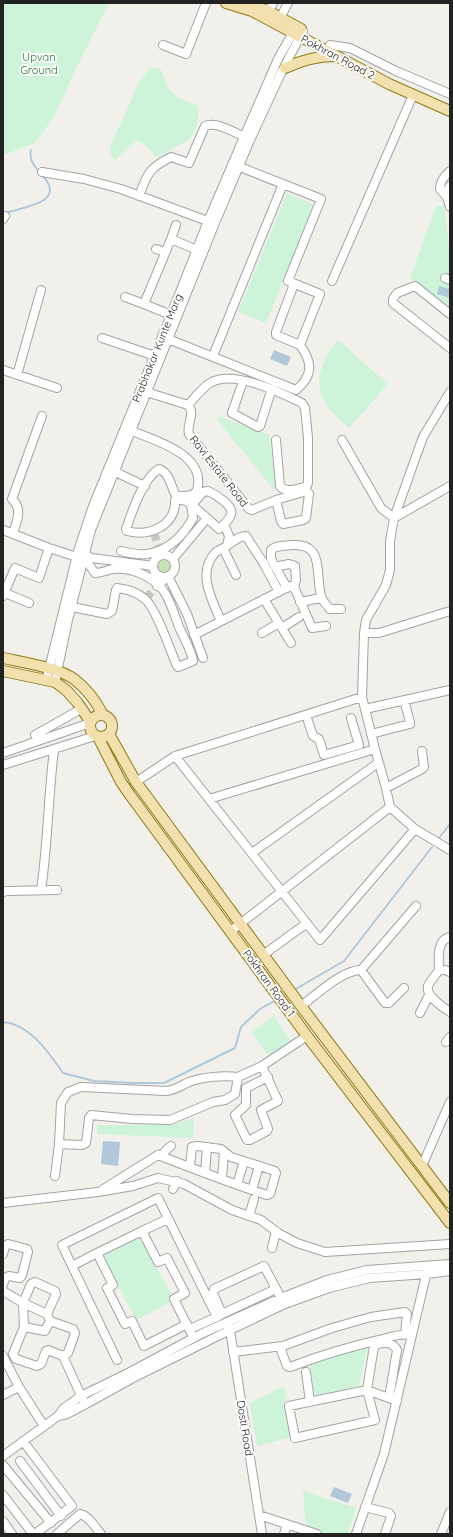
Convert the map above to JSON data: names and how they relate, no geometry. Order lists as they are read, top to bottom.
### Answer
{
  "streets": {
    "main road": ["Pokhran Road 2", "Pokhran Road 1"],
    "street": ["Prabhakar Kunte Marg", "Ravi Estate Road", "Dosti Road"]
  },
  "crossings": [
    ["Pokhran Road 2", "Prabhakar Kunte Marg"]
  ],
  "parks": ["Upvan Ground"]
}
